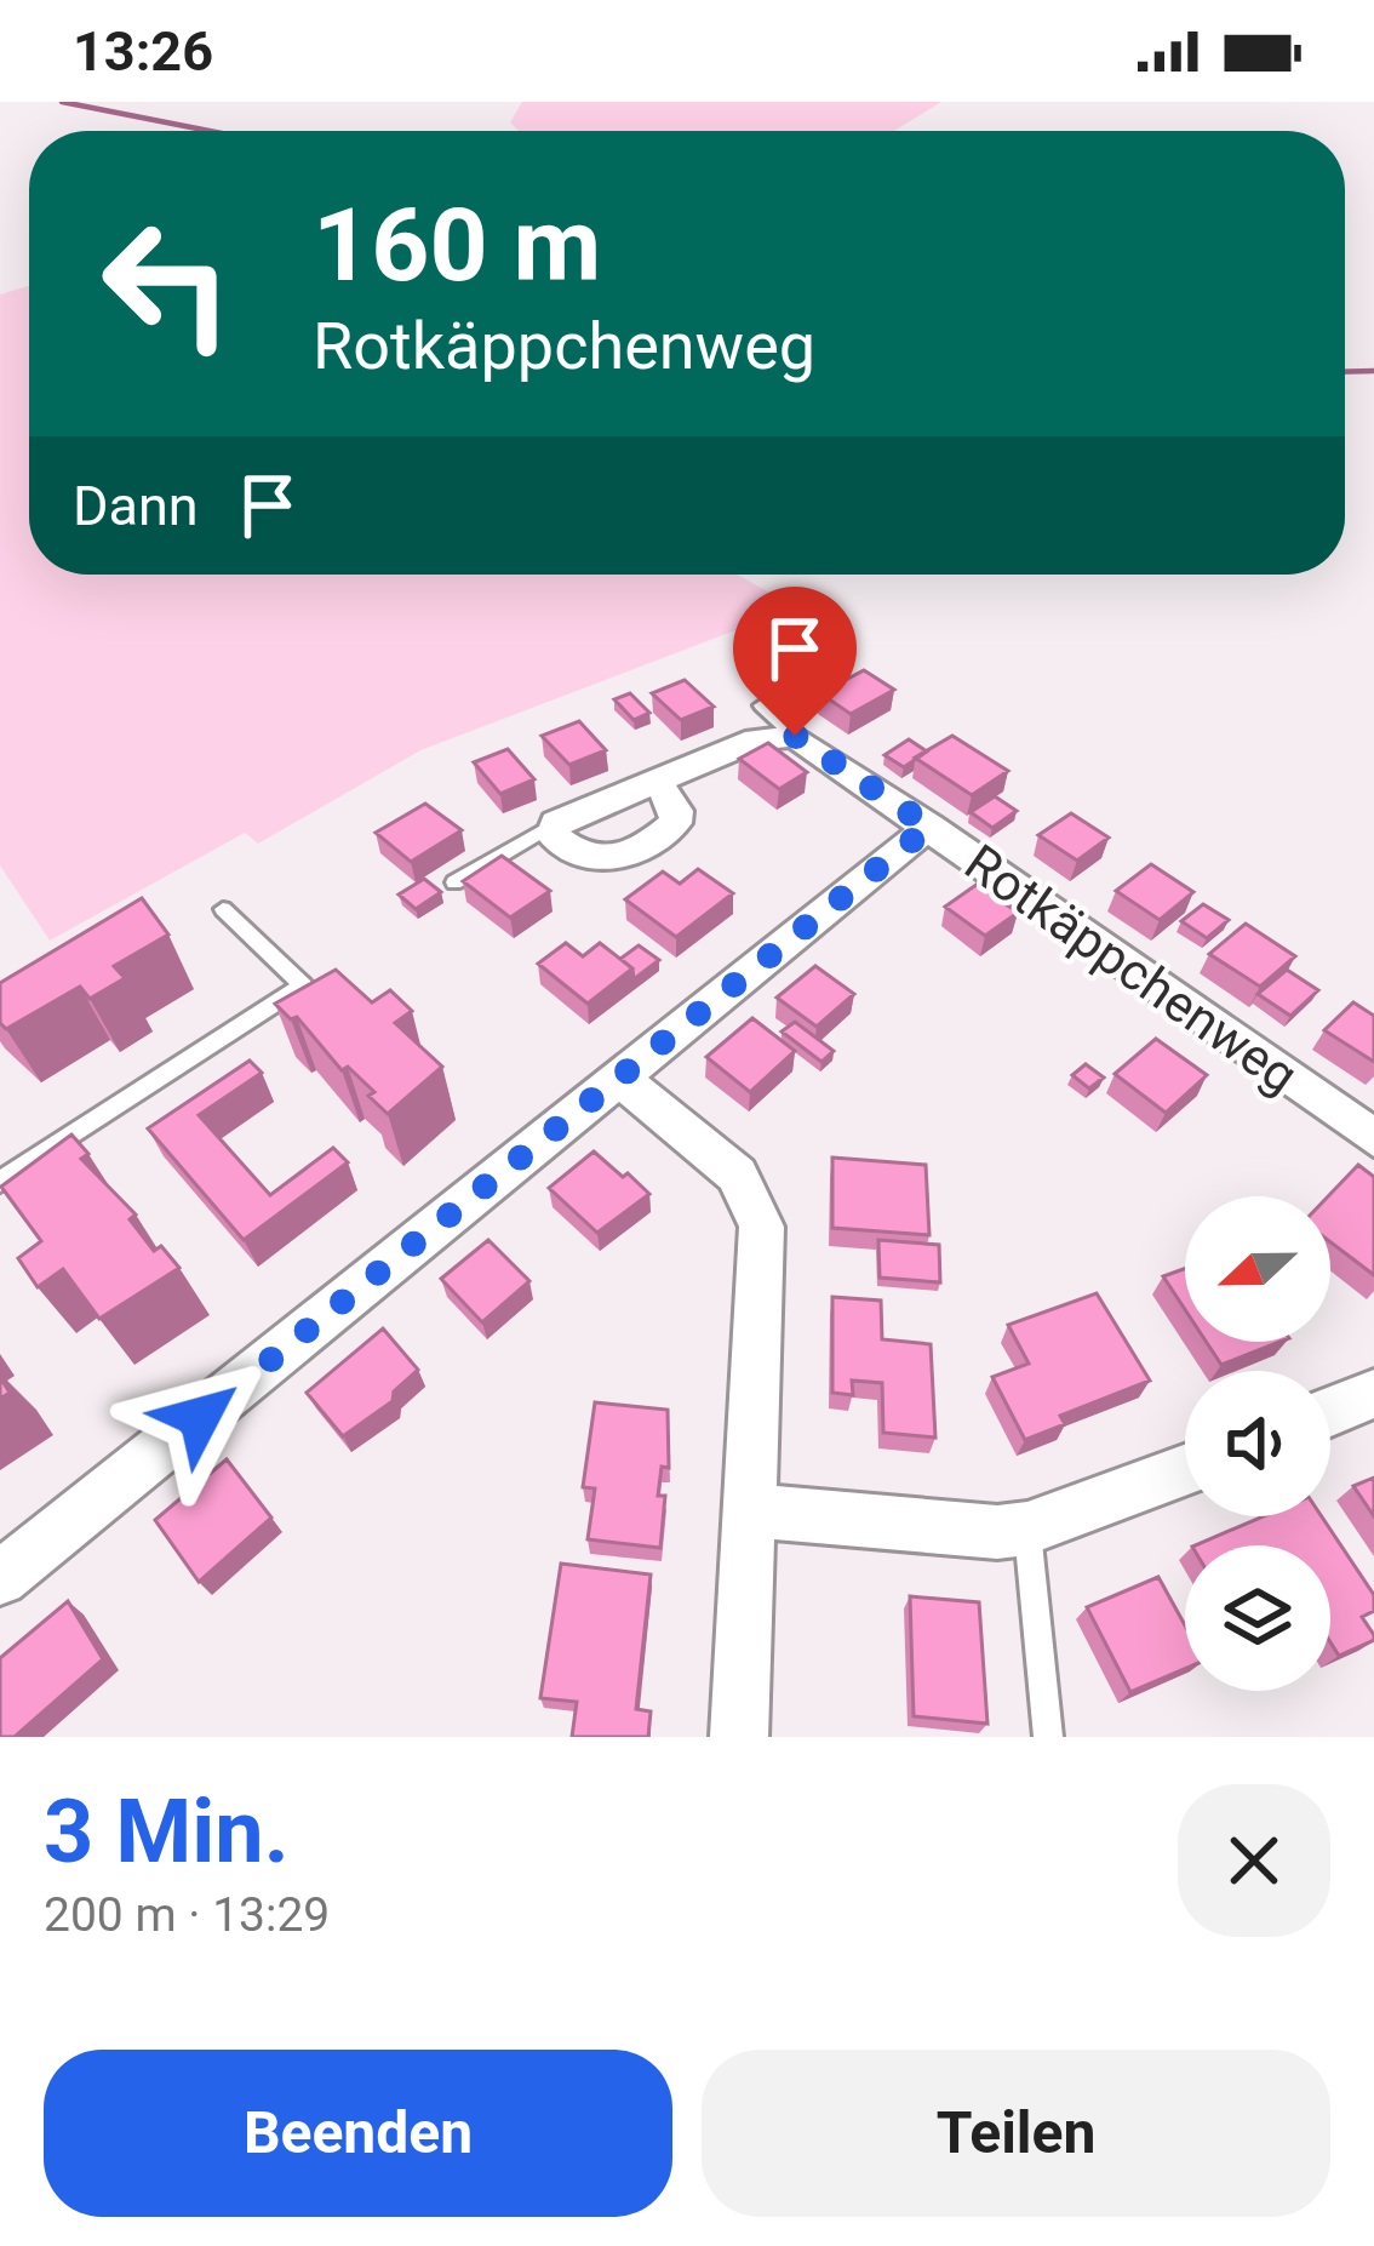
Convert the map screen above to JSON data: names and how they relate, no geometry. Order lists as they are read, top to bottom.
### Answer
{
  "streets": {
    "street": ["Rotkäppchenweg"]
  },
  "north": "left",
  "page": {
    "status": "13:26",
    "turn": ["160 m", "Rotkäppchenweg"],
    "then": "Dann",
    "heading": ["3 Min.", "200 m · 13:29"],
    "buttons": ["Beenden", "Teilen"]
  }
}
